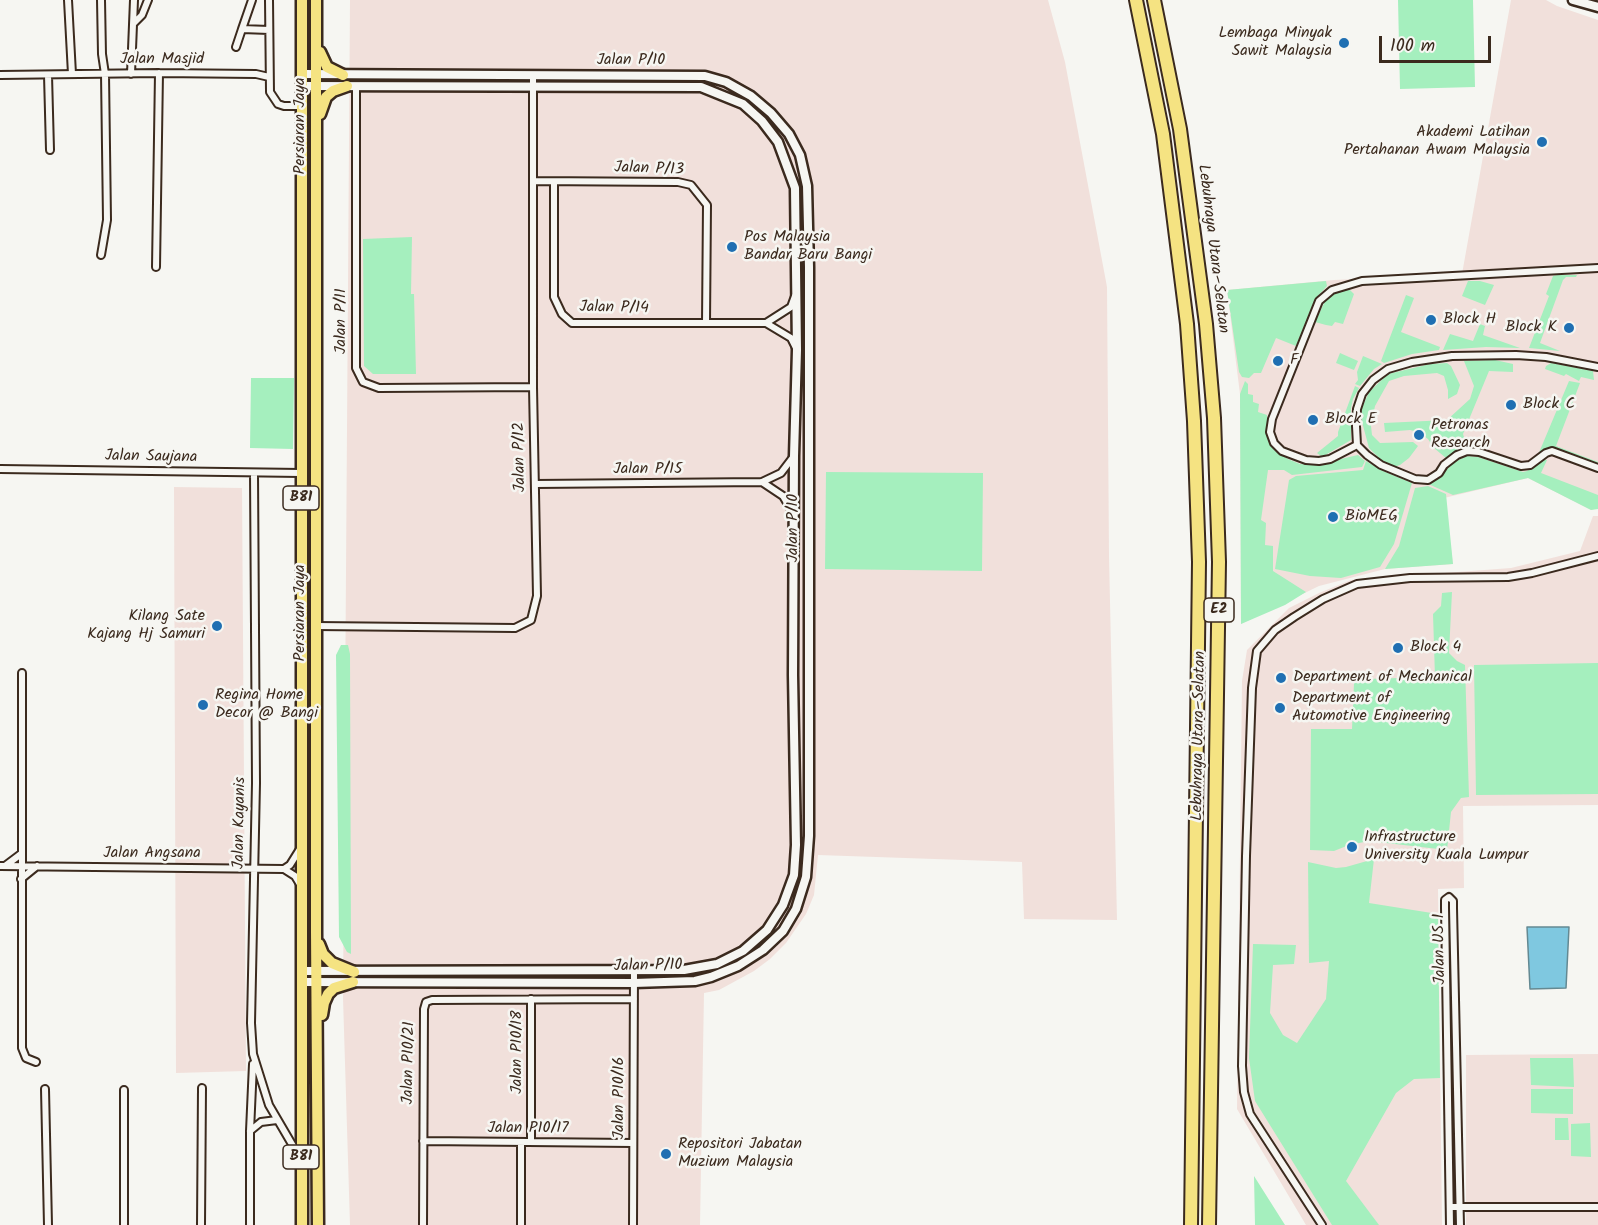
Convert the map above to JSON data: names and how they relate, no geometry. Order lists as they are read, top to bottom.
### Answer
{
  "streets": {
    "highway": ["Lebuhraya Utara–Selatan", "E2"],
    "main road": ["Persiaran Jaya", "B81"],
    "street": [
      "Jalan Masjid",
      "Jalan P/10",
      "Jalan P/13",
      "Jalan P/14",
      "Jalan P/11",
      "Jalan P/12",
      "Jalan Saujana",
      "Jalan P/15",
      "Jalan Kayanis",
      "Jalan Angsana",
      "Jalan US 1",
      "Jalan P10/18",
      "Jalan P10/21",
      "Jalan P10/16",
      "Jalan P10/17"
    ]
  },
  "crossings": [
    ["Jalan P/10", "Persiaran Jaya"],
    ["Jalan P/10", "Jalan P/11"],
    ["Jalan P/10", "Jalan P/12"],
    ["Jalan P/10", "Jalan P10/16"],
    ["Persiaran Jaya", "Jalan P/12"],
    ["Persiaran Jaya", "Jalan Saujana"],
    ["Persiaran Jaya", "Jalan Kayanis"],
    ["Jalan P/13", "Jalan P/14"],
    ["Jalan P/13", "Jalan P/12"],
    ["Jalan P/11", "Jalan P/12"],
    ["Jalan P/12", "Jalan P/15"],
    ["Jalan Saujana", "Jalan Kayanis"],
    ["Jalan Kayanis", "Jalan Angsana"],
    ["Jalan P10/18", "Jalan P10/21"],
    ["Jalan P10/18", "Jalan P10/17"],
    ["Jalan P10/21", "Jalan P10/16"],
    ["Jalan P10/21", "Jalan P10/17"],
    ["Jalan P10/16", "Jalan P10/17"]
  ],
  "places": [
    "Lembaga Minyak Sawit Malaysia",
    "Akademi Latihan Pertahanan Awam Malaysia",
    "Pos Malaysia Bandar Baru Bangi",
    "Block H",
    "Block K",
    "F",
    "Block C",
    "Block E",
    "Petronas Research",
    "BioMEG",
    "Kilang Sate Kajang Hj Samuri",
    "Block 4",
    "Department of Mechanical",
    "Regina Home Decor @ Bangi",
    "Department of Automotive Engineering",
    "Infrastructure University Kuala Lumpur",
    "Repositori Jabatan Muzium Malaysia"
  ],
  "scale_bar": "100 m"
}
